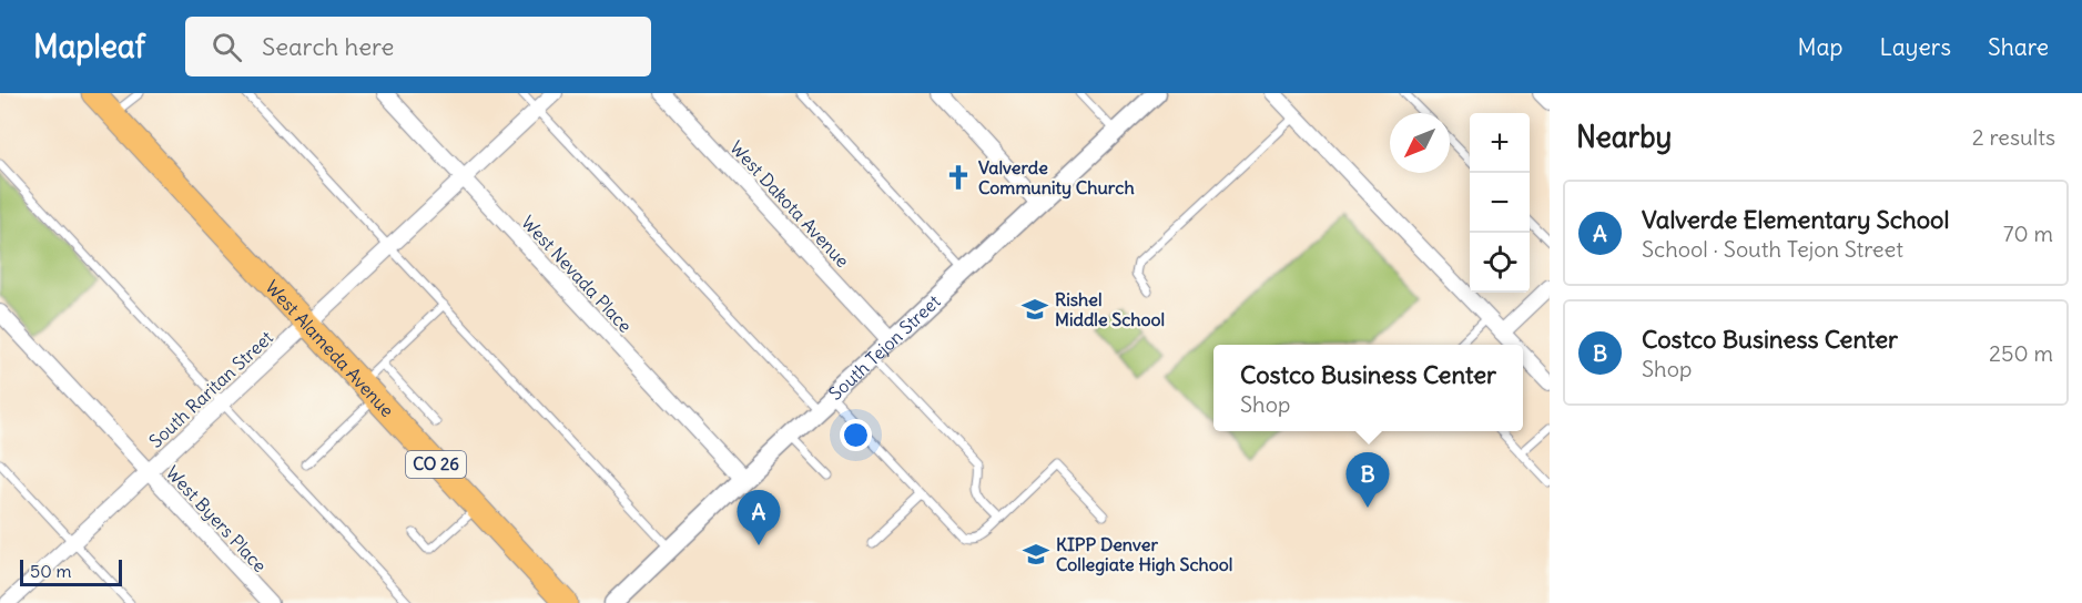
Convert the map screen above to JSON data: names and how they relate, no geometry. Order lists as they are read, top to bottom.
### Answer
{
  "streets": {
    "main road": ["West Alameda Avenue", "CO 26"],
    "street": [
      "West Dakota Avenue",
      "West Nevada Place",
      "South Tejon Street",
      "South Raritan Street",
      "West Byers Place"
    ]
  },
  "crossings": [
    ["West Dakota Avenue", "South Tejon Street"],
    ["West Nevada Place", "South Tejon Street"],
    ["West Nevada Place", "South Raritan Street"],
    ["West Alameda Avenue", "South Raritan Street"],
    ["South Raritan Street", "West Byers Place"]
  ],
  "places": {
    "church": ["Valverde Community Church"],
    "school or university": ["Rishel Middle School", "KIPP Denver Collegiate High School"]
  },
  "scale_bar": "50 m",
  "north": "bottom left",
  "page": {
    "header": "Mapleaf",
    "search": "Search here",
    "nav": ["Map", "Layers", "Share"],
    "heading": ["Nearby", "2 results"],
    "map_buttons": ["+", "−"],
    "list": [
      {
        "mark": "A",
        "name": "Valverde Elementary School",
        "note": "School · South Tejon Street",
        "value": "70 m"
      },
      {
        "mark": "B",
        "name": "Costco Business Center",
        "note": "Shop",
        "value": "250 m"
      }
    ],
    "popup": ["Costco Business Center", "Shop"],
    "pins": ["B", "A"],
    "scale": "50 m"
  }
}
